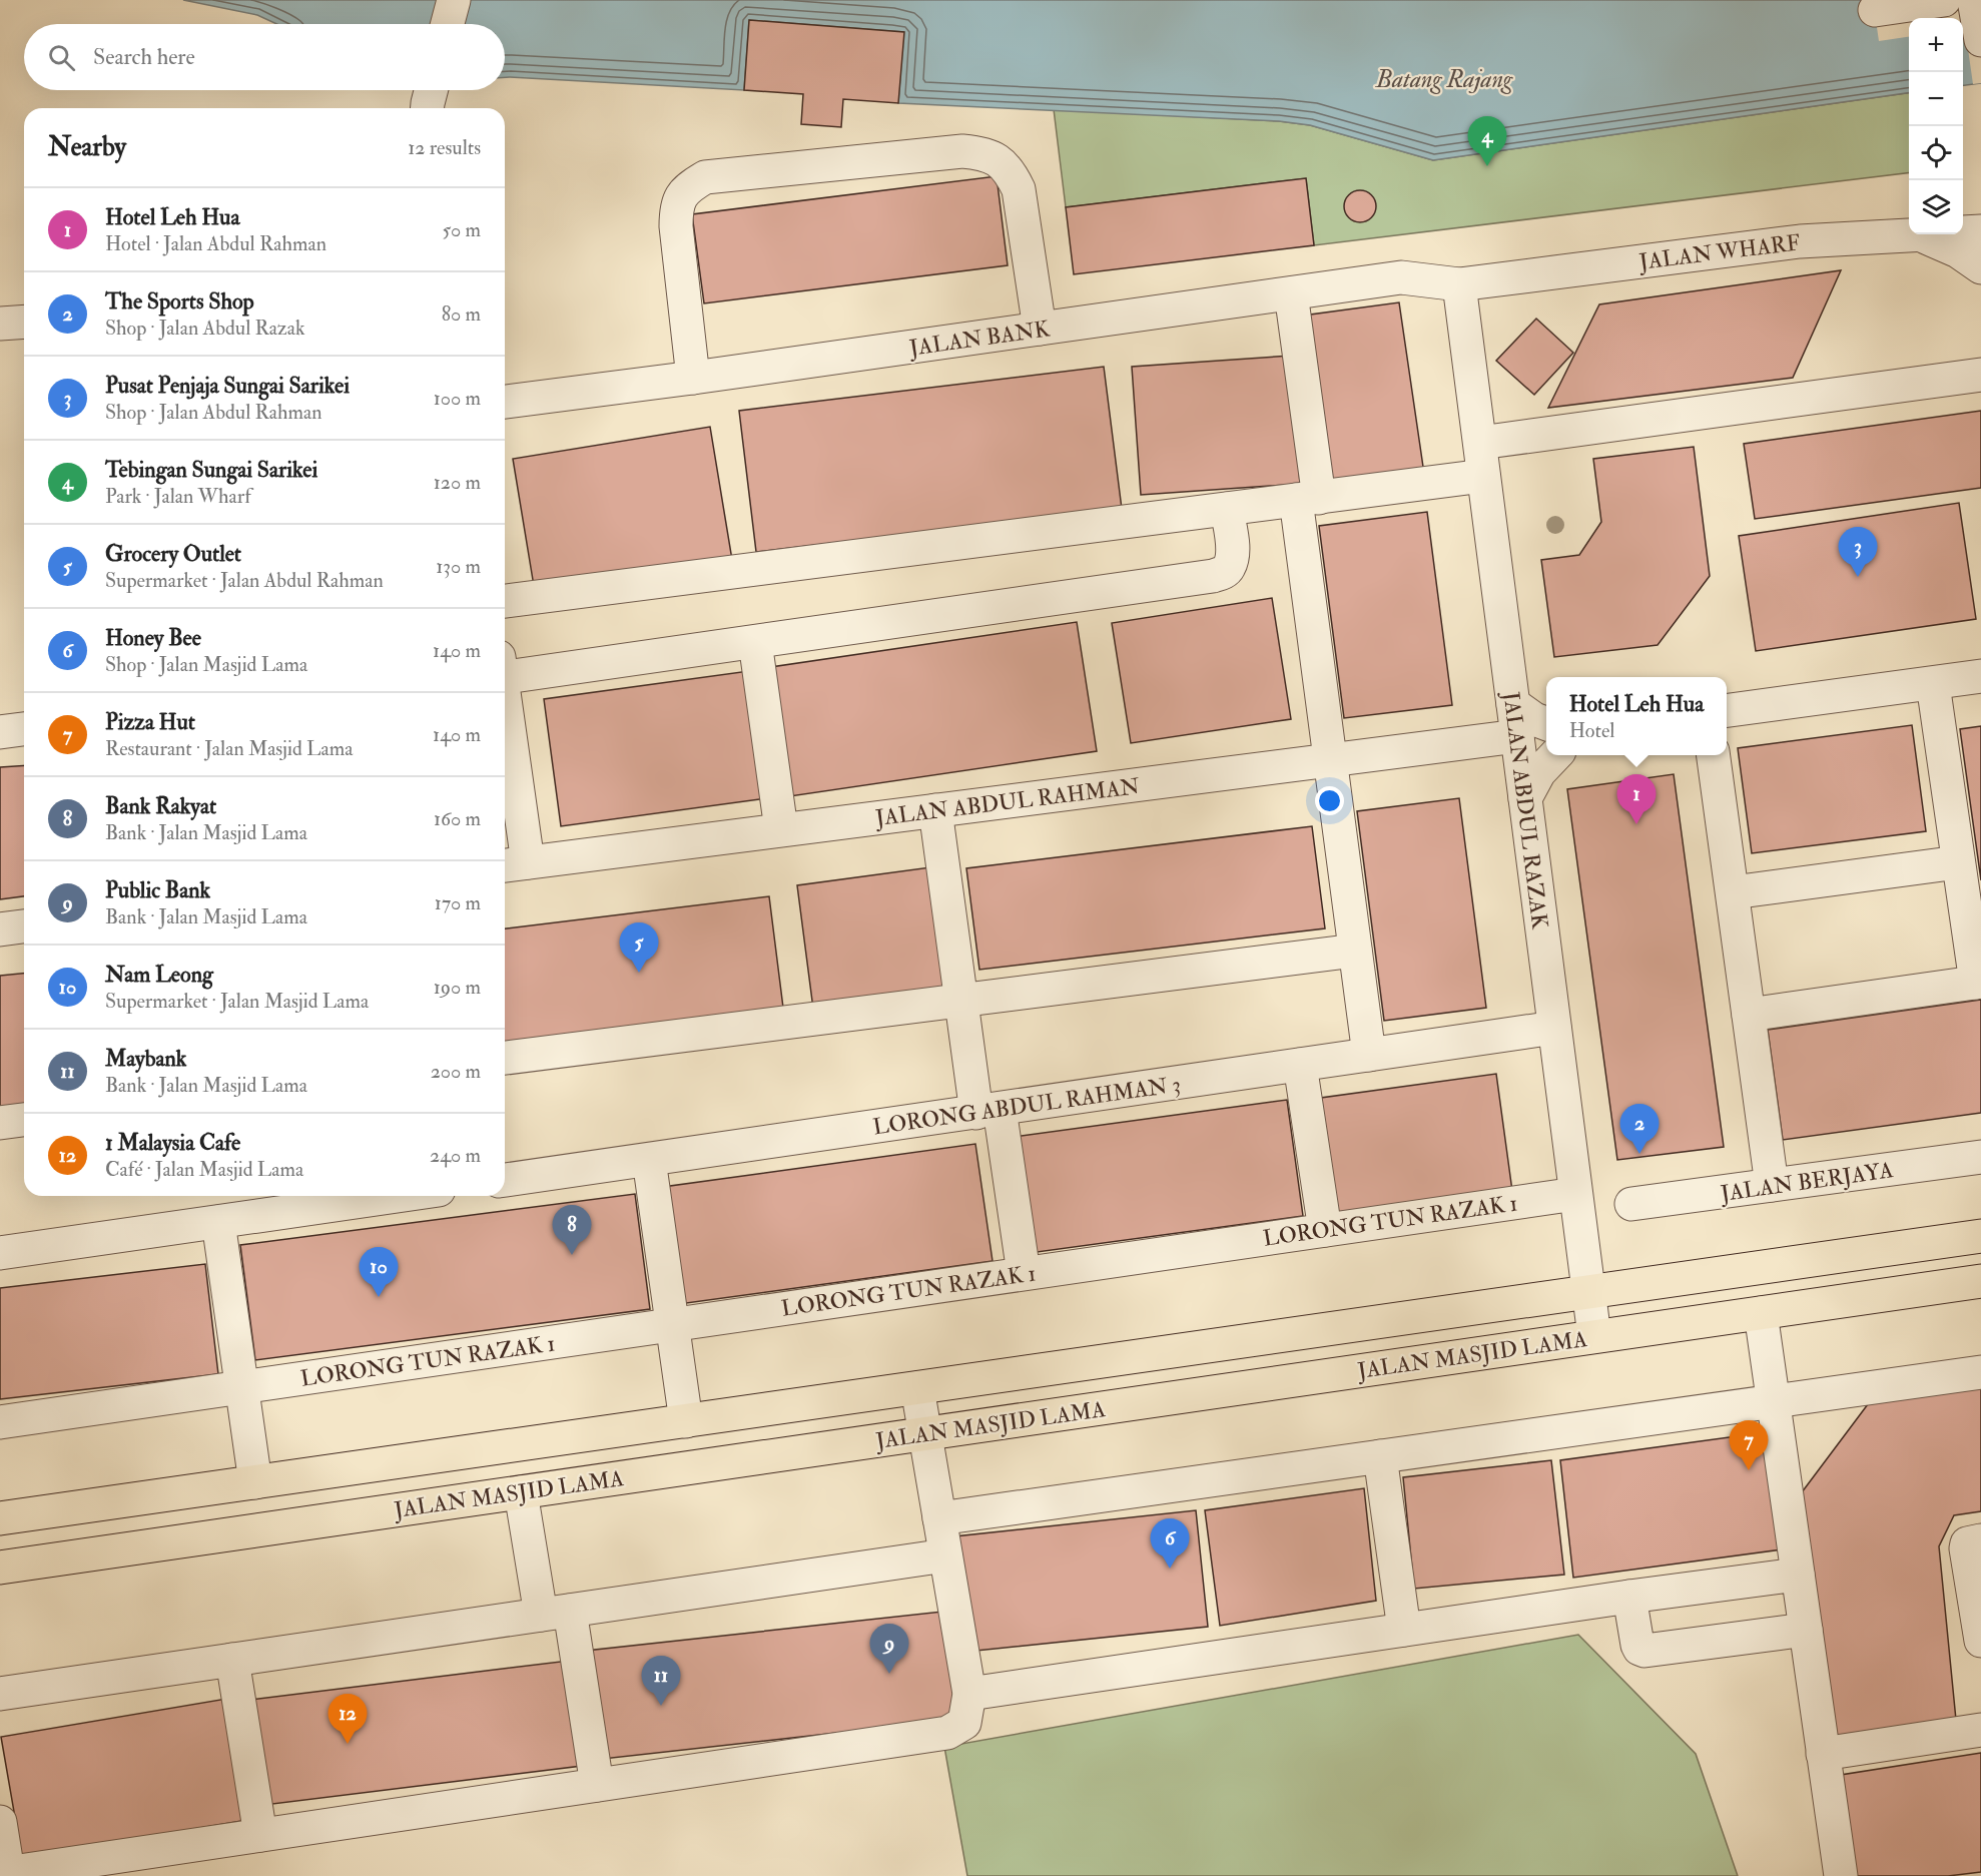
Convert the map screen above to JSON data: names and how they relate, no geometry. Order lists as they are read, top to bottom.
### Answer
{
  "streets": {
    "main road": ["JALAN MASJID LAMA"],
    "street": [
      "JALAN WHARF",
      "JALAN BANK",
      "JALAN ABDUL RAHMAN",
      "JALAN ABDUL RAZAK",
      "LORONG ABDUL RAHMAN 3",
      "JALAN BERJAYA",
      "LORONG TUN RAZAK 1"
    ]
  },
  "crossings": [
    ["JALAN WHARF", "JALAN BANK"],
    ["JALAN WHARF", "JALAN ABDUL RAZAK"],
    ["JALAN BANK", "JALAN ABDUL RAZAK"],
    ["JALAN ABDUL RAHMAN", "JALAN ABDUL RAZAK"],
    ["JALAN ABDUL RAZAK", "LORONG ABDUL RAHMAN 3"],
    ["JALAN ABDUL RAZAK", "LORONG TUN RAZAK 1"],
    ["JALAN ABDUL RAZAK", "JALAN MASJID LAMA"]
  ],
  "water": ["Batang Rajang"],
  "page": {
    "map_buttons": ["+", "−"],
    "search": "Search here",
    "heading": ["Nearby", "12 results"],
    "pins": [
      "4",
      "3",
      "1",
      "5",
      "2",
      "8",
      "10",
      "7",
      "6",
      "9",
      "11",
      "12"
    ],
    "list": [
      {
        "mark": "1",
        "name": "Hotel Leh Hua",
        "note": "Hotel · Jalan Abdul Rahman",
        "value": "50 m"
      },
      {
        "mark": "2",
        "name": "The Sports Shop",
        "note": "Shop · Jalan Abdul Razak",
        "value": "80 m"
      },
      {
        "mark": "3",
        "name": "Pusat Penjaja Sungai Sarikei",
        "note": "Shop · Jalan Abdul Rahman",
        "value": "100 m"
      },
      {
        "mark": "4",
        "name": "Tebingan Sungai Sarikei",
        "note": "Park · Jalan Wharf",
        "value": "120 m"
      },
      {
        "mark": "5",
        "name": "Grocery Outlet",
        "note": "Supermarket · Jalan Abdul Rahman",
        "value": "130 m"
      },
      {
        "mark": "6",
        "name": "Honey Bee",
        "note": "Shop · Jalan Masjid Lama",
        "value": "140 m"
      },
      {
        "mark": "7",
        "name": "Pizza Hut",
        "note": "Restaurant · Jalan Masjid Lama",
        "value": "140 m"
      },
      {
        "mark": "8",
        "name": "Bank Rakyat",
        "note": "Bank · Jalan Masjid Lama",
        "value": "160 m"
      },
      {
        "mark": "9",
        "name": "Public Bank",
        "note": "Bank · Jalan Masjid Lama",
        "value": "170 m"
      },
      {
        "mark": "10",
        "name": "Nam Leong",
        "note": "Supermarket · Jalan Masjid Lama",
        "value": "190 m"
      },
      {
        "mark": "11",
        "name": "Maybank",
        "note": "Bank · Jalan Masjid Lama",
        "value": "200 m"
      },
      {
        "mark": "12",
        "name": "1 Malaysia Cafe",
        "note": "Café · Jalan Masjid Lama",
        "value": "240 m"
      }
    ],
    "popup": ["Hotel Leh Hua", "Hotel"]
  }
}
